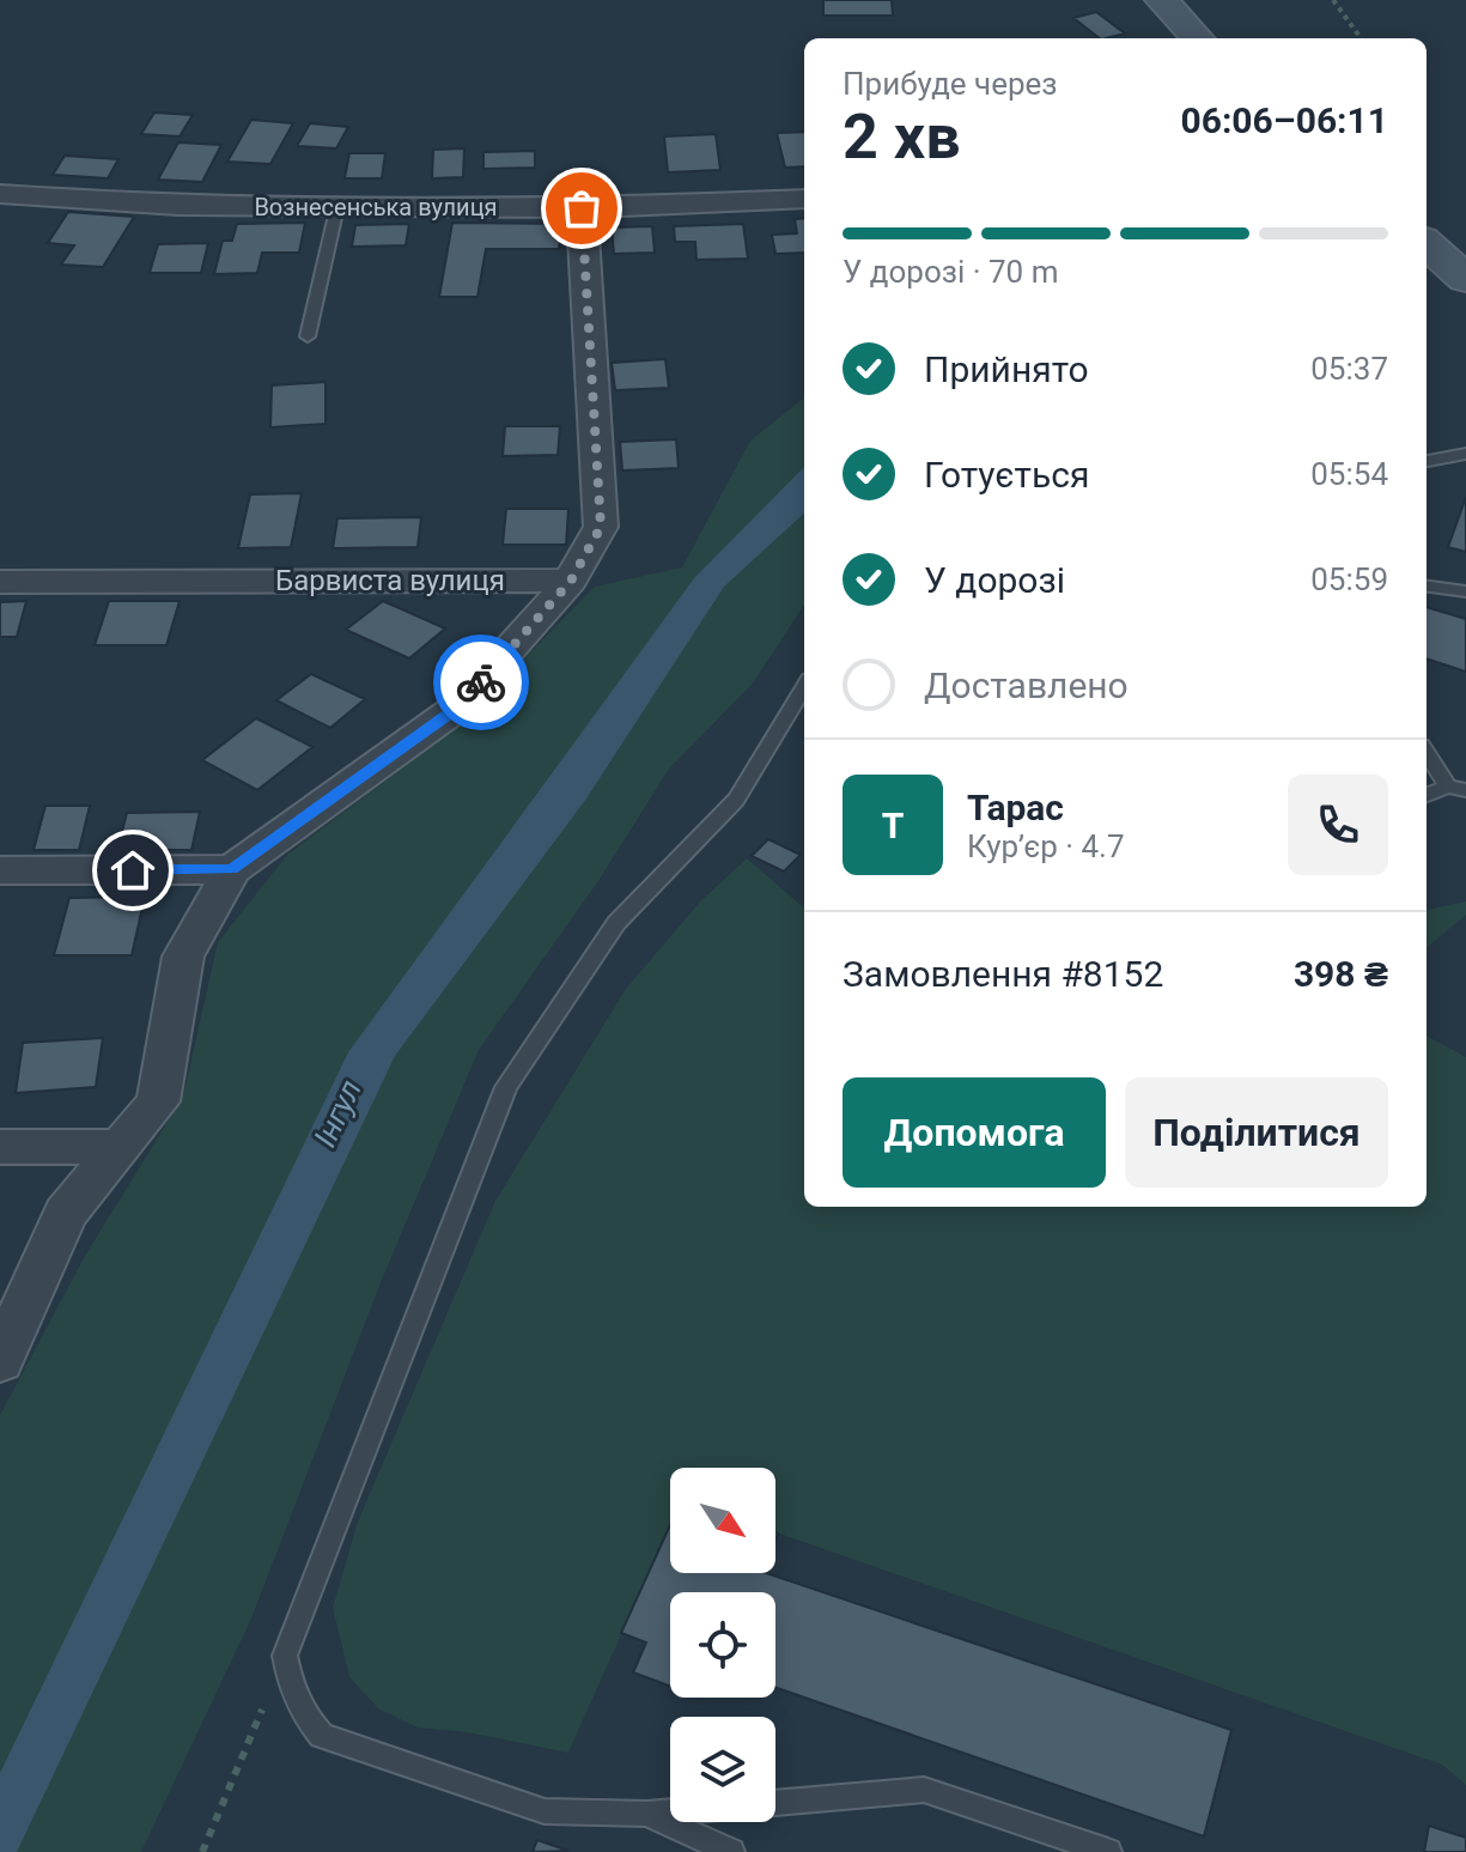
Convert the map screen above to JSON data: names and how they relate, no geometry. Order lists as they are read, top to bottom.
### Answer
{
  "streets": {
    "street": ["Вознесенська вулиця", "Барвиста вулиця"]
  },
  "water": ["Інгул"],
  "north": "bottom right",
  "page": {
    "heading": ["2 хв", "Прибуде через", "06:06–06:11"],
    "panel": [
      "Тарас",
      "Кур’єр · 4.7",
      "Замовлення #8152",
      "398 ₴"
    ],
    "bar": "У дорозі · 70 m",
    "list": [
      ["Прийнято", "05:37"],
      ["Готується", "05:54"],
      ["У дорозі", "05:59"],
      "Доставлено"
    ],
    "round": "Т",
    "buttons": ["Допомога", "Поділитися"]
  }
}
